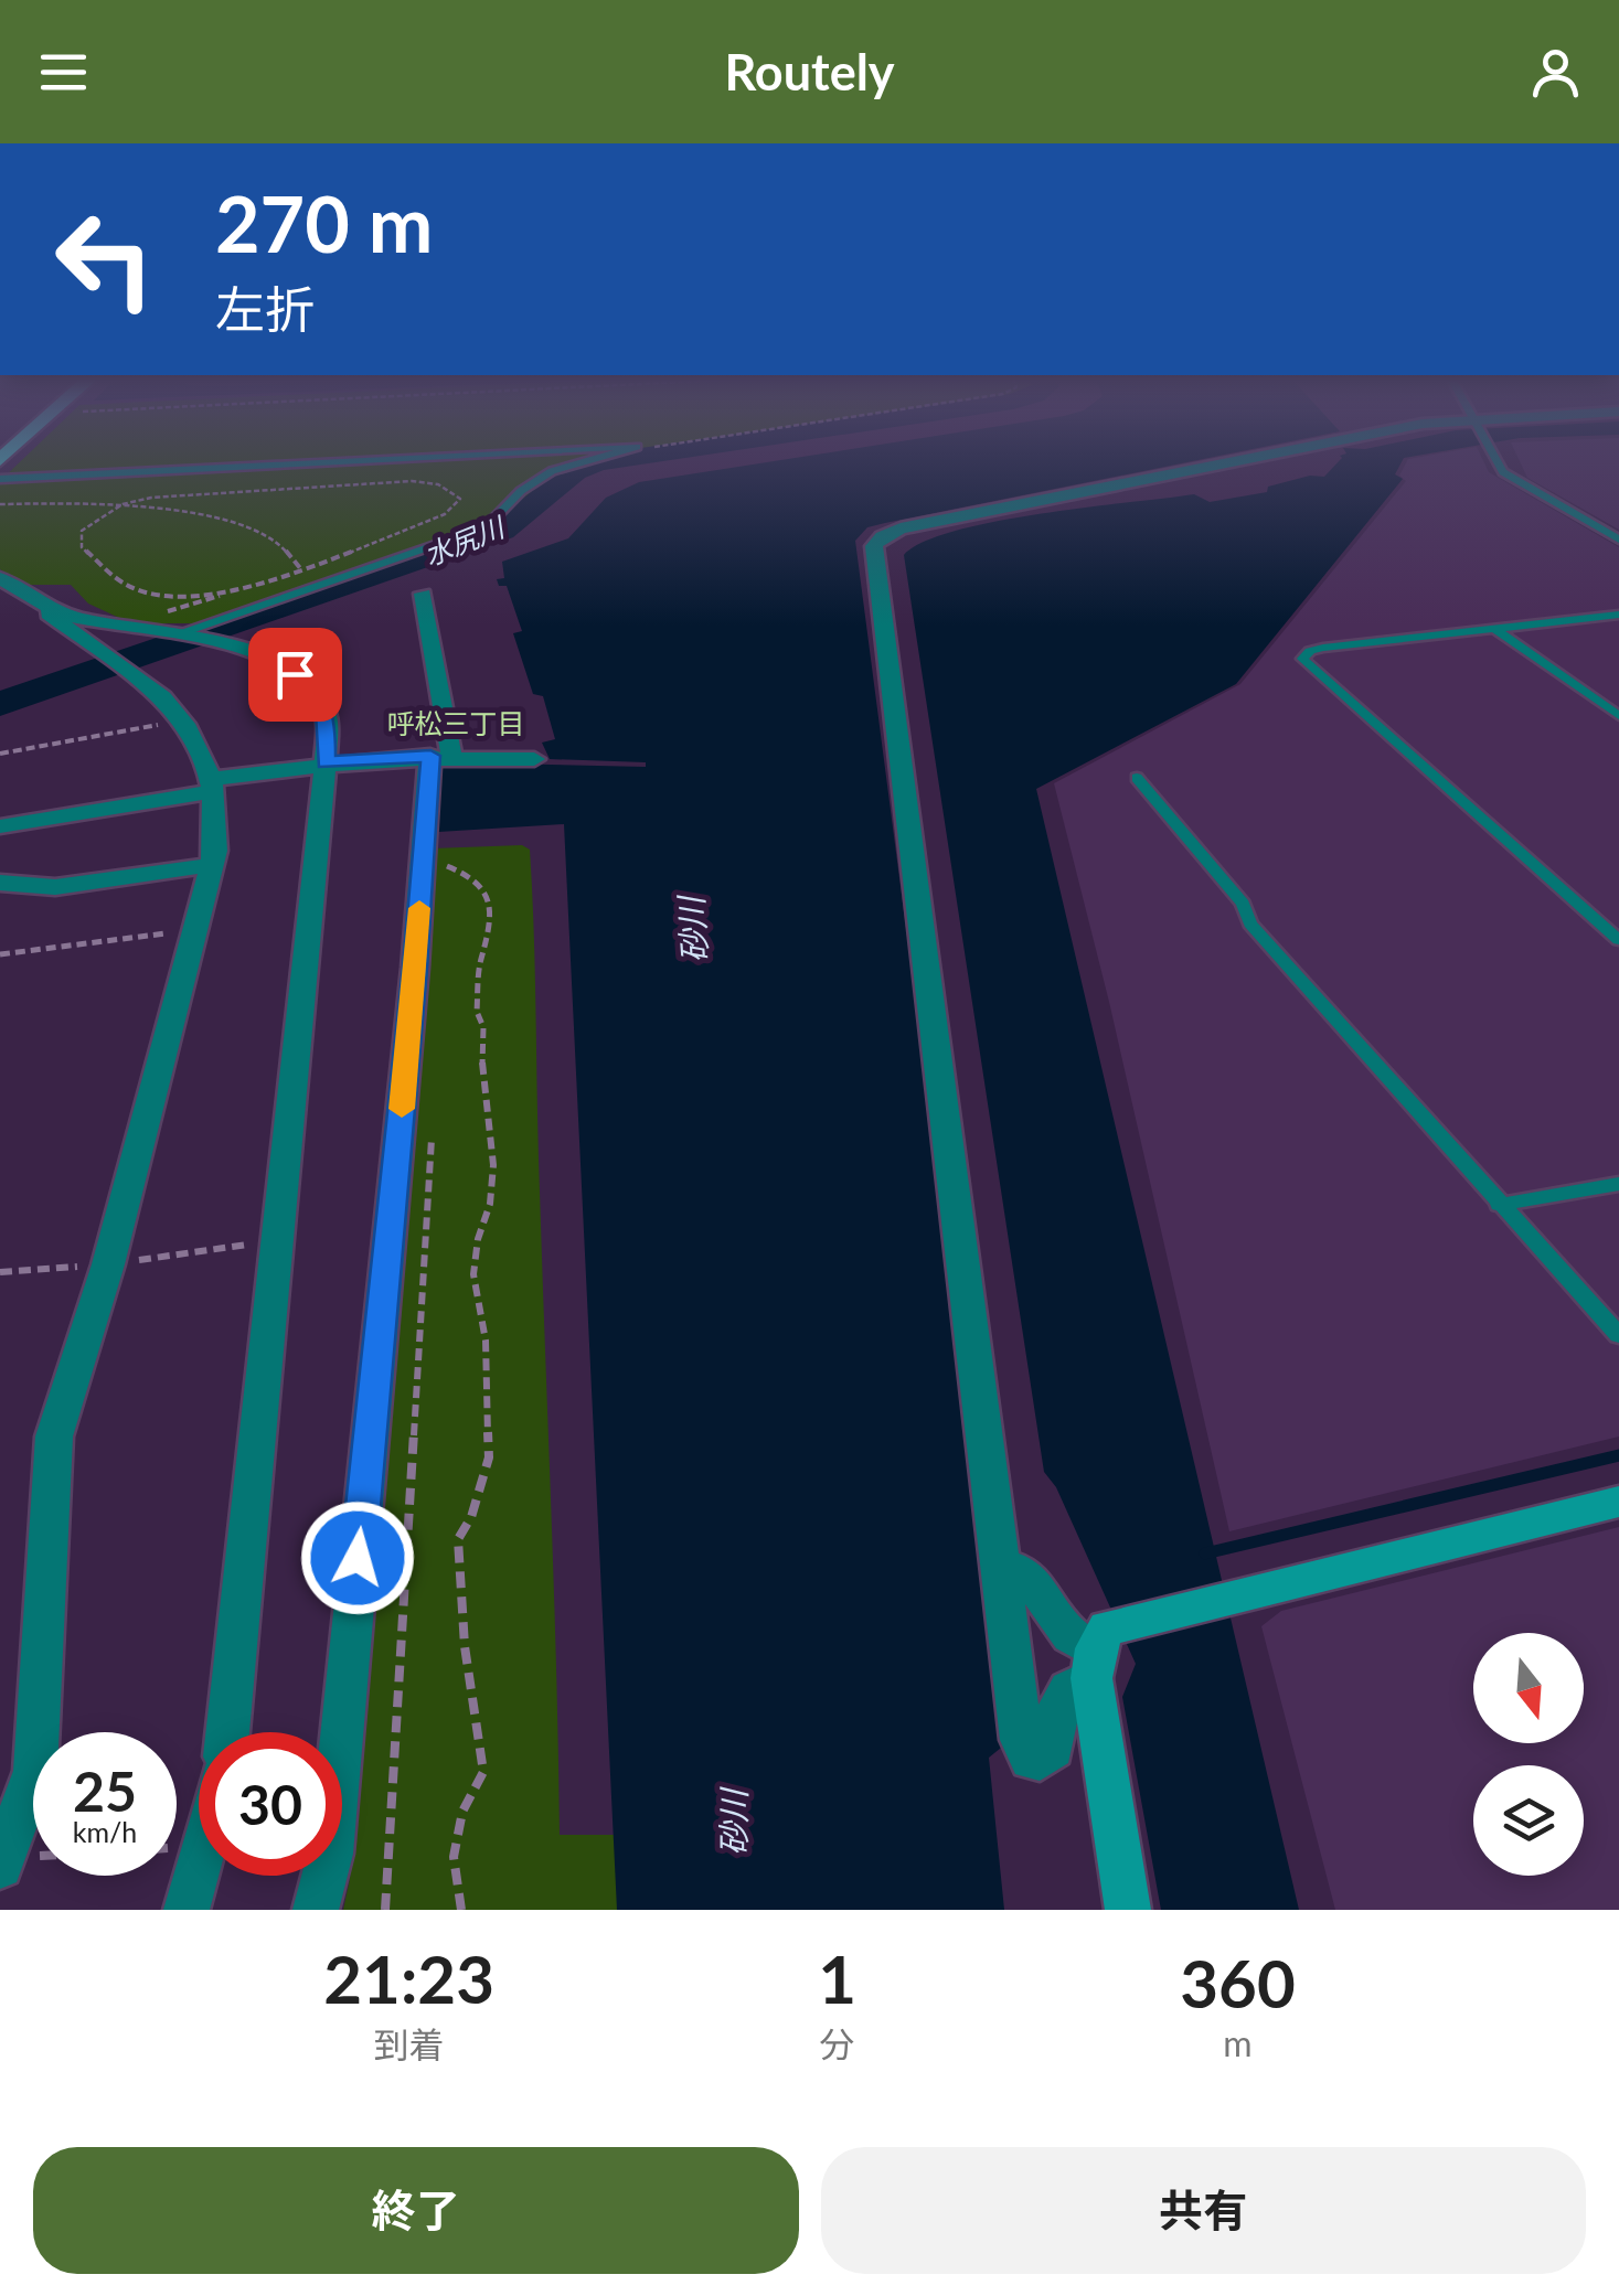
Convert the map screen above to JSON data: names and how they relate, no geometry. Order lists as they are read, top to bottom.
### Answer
{
  "districts": ["呼松三丁目"],
  "water": ["水尻川", "砂川"],
  "north": "bottom",
  "page": {
    "header": "Routely",
    "turn": ["270 m", "左折"],
    "speed": "25 km/h",
    "limit": "30",
    "eta": [
      "21:23",
      "到着",
      "1",
      "分",
      "360",
      "m"
    ],
    "buttons": ["終了", "共有"]
  }
}
